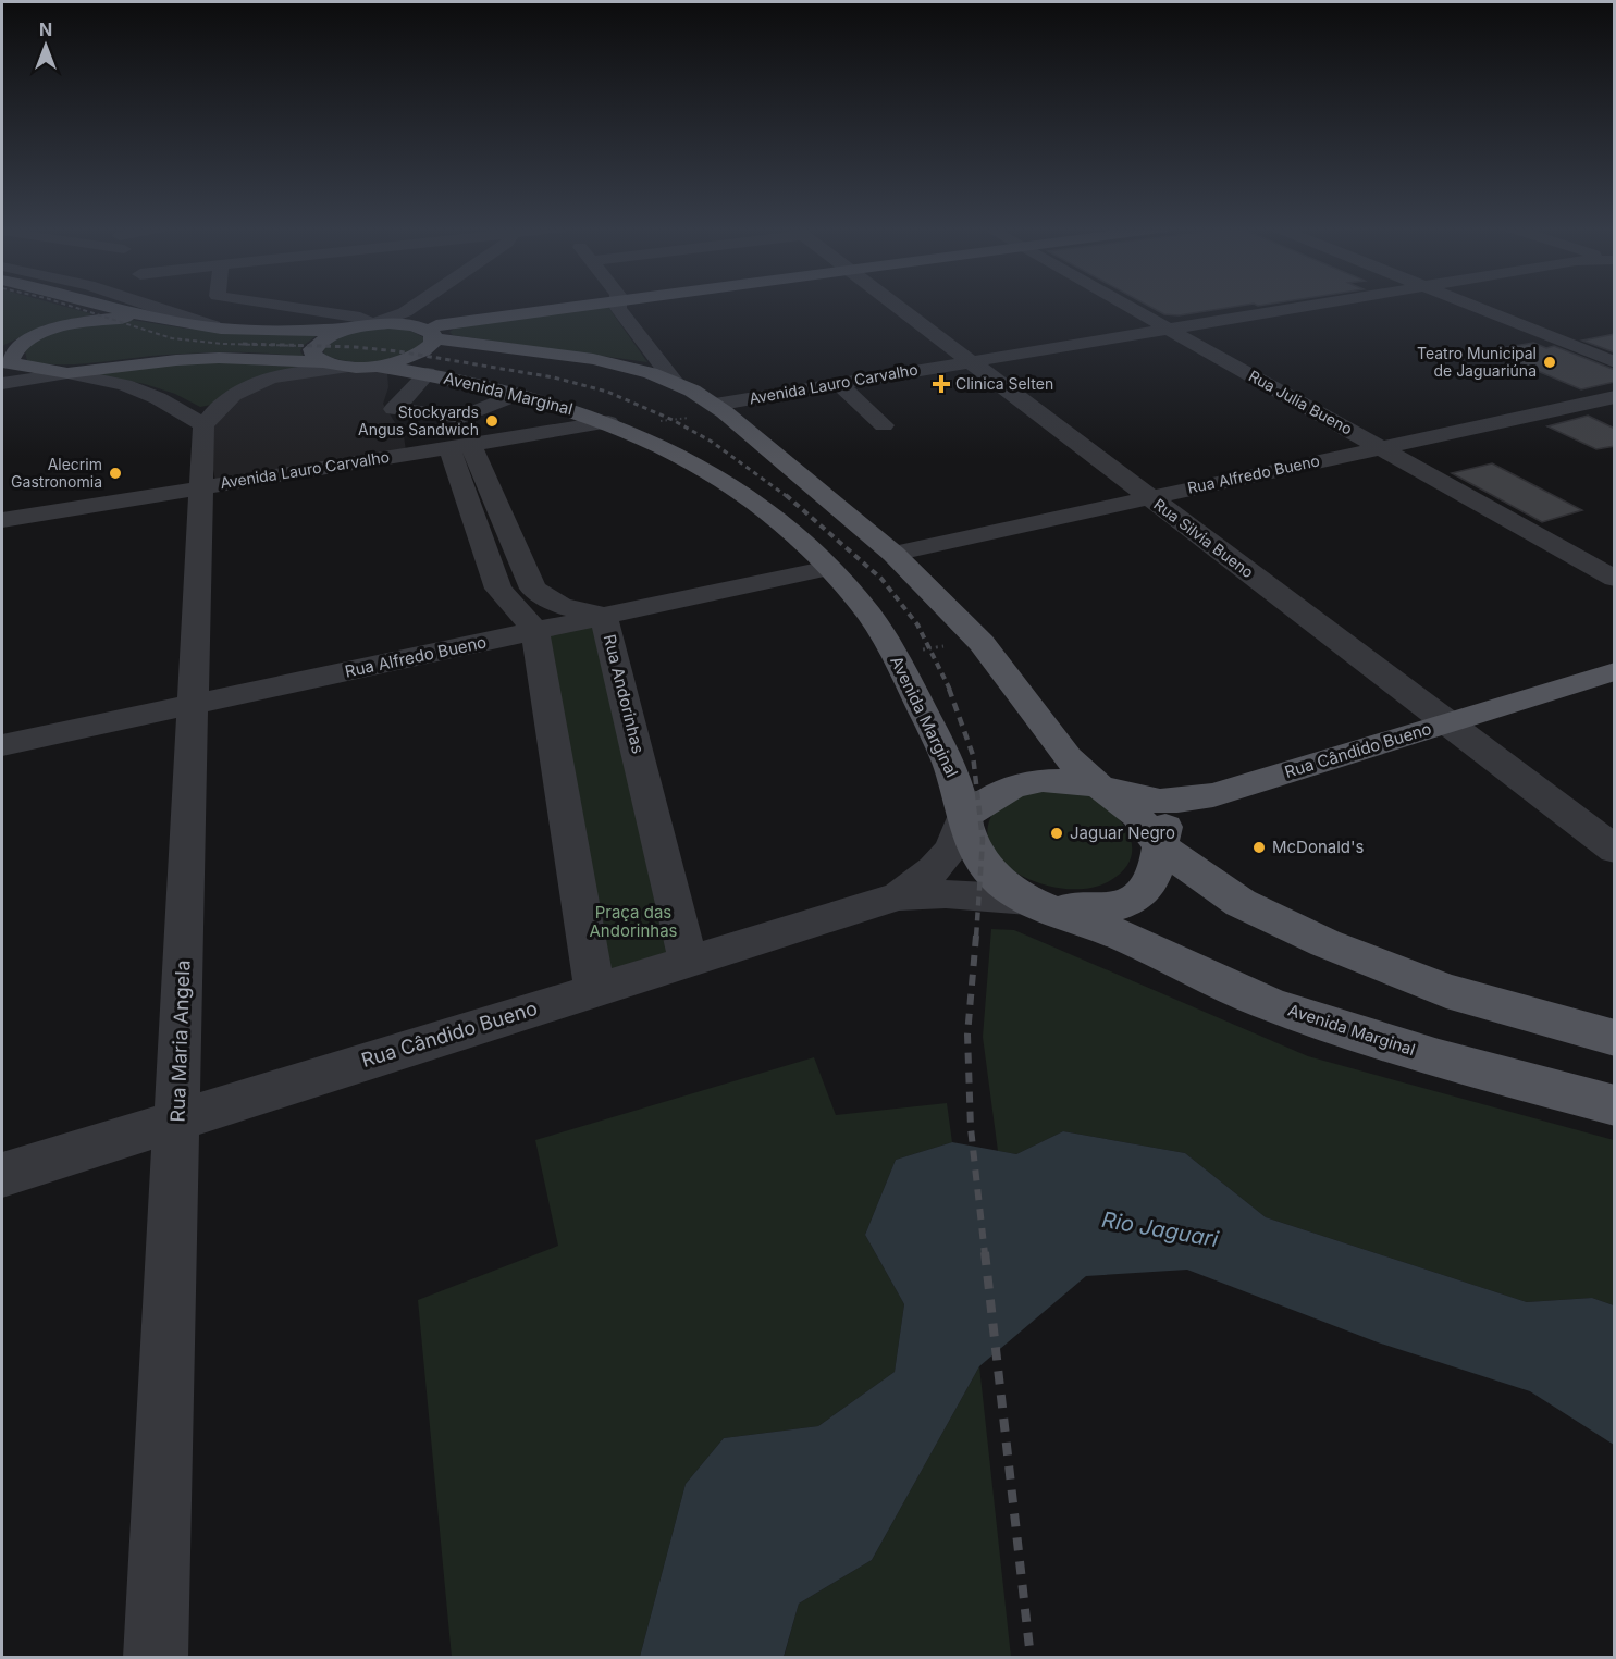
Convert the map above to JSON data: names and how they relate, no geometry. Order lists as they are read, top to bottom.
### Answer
{
  "streets": {
    "main road": ["Avenida Marginal", "Rua Cândido Bueno"],
    "street": [
      "Avenida Lauro Carvalho",
      "Rua Julia Bueno",
      "Rua Alfredo Bueno",
      "Rua Silvia Bueno",
      "Rua Andorinhas",
      "Rua Maria Angela"
    ]
  },
  "crossings": [
    ["Avenida Lauro Carvalho", "Avenida Marginal"],
    ["Avenida Lauro Carvalho", "Rua Julia Bueno"],
    ["Avenida Lauro Carvalho", "Rua Silvia Bueno"],
    ["Avenida Lauro Carvalho", "Rua Andorinhas"],
    ["Avenida Lauro Carvalho", "Rua Maria Angela"],
    ["Avenida Marginal", "Rua Alfredo Bueno"],
    ["Avenida Marginal", "Rua Cândido Bueno"],
    ["Rua Julia Bueno", "Rua Alfredo Bueno"],
    ["Rua Alfredo Bueno", "Rua Silvia Bueno"],
    ["Rua Alfredo Bueno", "Rua Andorinhas"],
    ["Rua Alfredo Bueno", "Rua Maria Angela"],
    ["Rua Silvia Bueno", "Rua Cândido Bueno"],
    ["Rua Andorinhas", "Rua Cândido Bueno"],
    ["Rua Cândido Bueno", "Rua Maria Angela"]
  ],
  "water": ["Rio Jaguari"],
  "parks": ["Praça das Andorinhas"],
  "places": {
    "other": [
      "Teatro Municipal de Jaguariúna",
      "Stockyards Angus Sandwich",
      "Alecrim Gastronomia",
      "Jaguar Negro",
      "McDonald's"
    ],
    "health": ["Clinica Selten"]
  },
  "north": "top"
}
